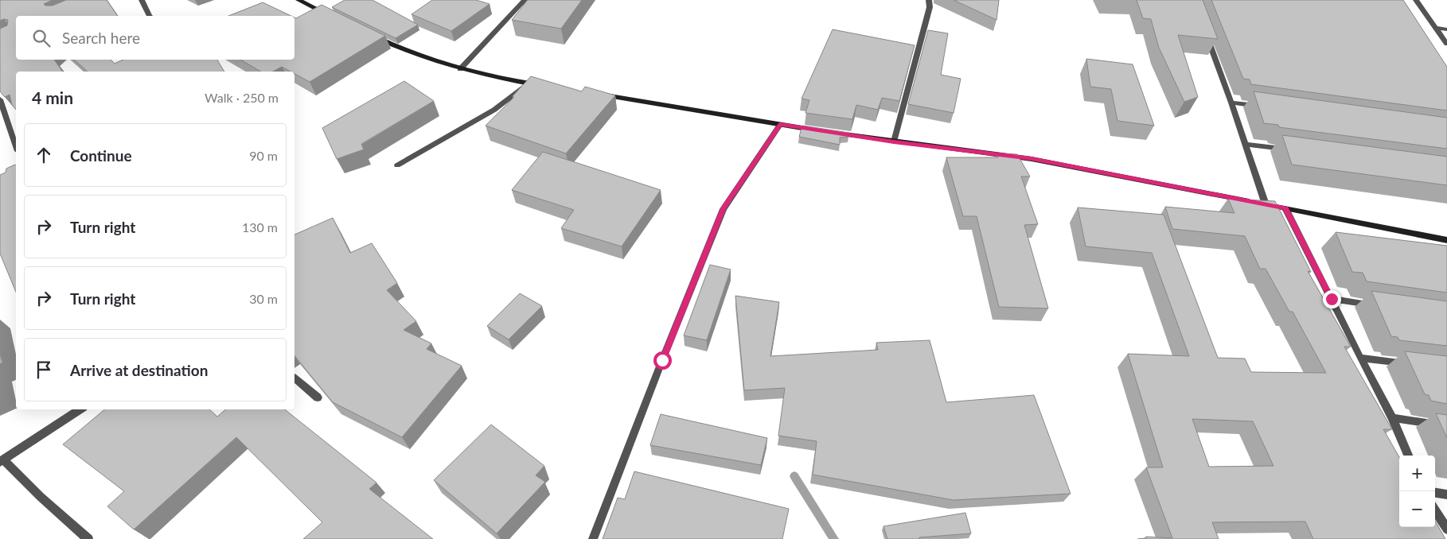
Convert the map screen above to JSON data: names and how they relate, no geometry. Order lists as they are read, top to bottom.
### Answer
{
  "page": {
    "search": "Search here",
    "heading": ["4 min", "Walk · 250 m"],
    "list": [
      ["Continue", "90 m"],
      ["Turn right", "130 m"],
      ["Turn right", "30 m"],
      "Arrive at destination"
    ],
    "map_buttons": ["+", "−"]
  }
}
